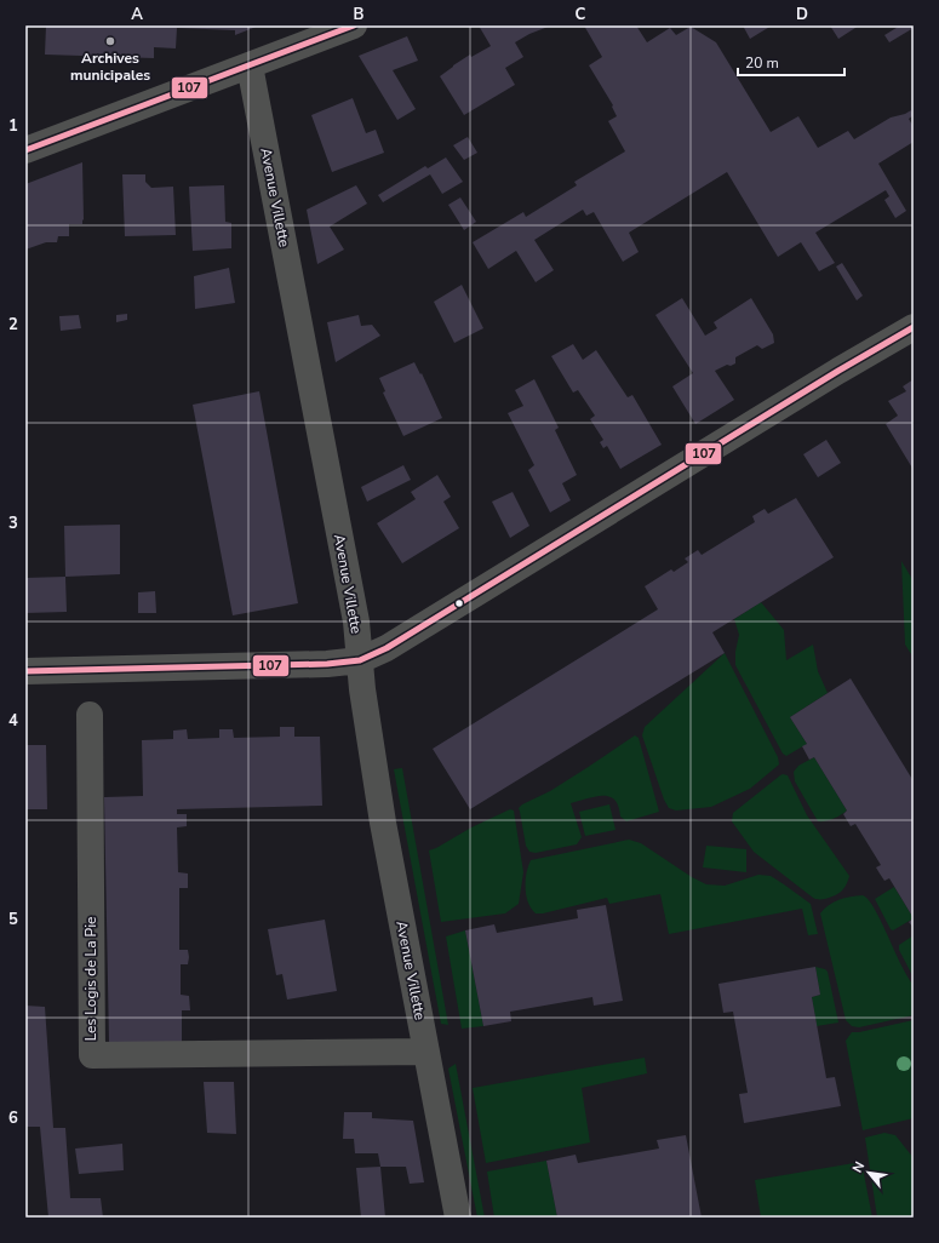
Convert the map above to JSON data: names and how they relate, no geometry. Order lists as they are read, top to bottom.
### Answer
{
  "streets": {
    "street": ["Avenue Villette", "Les Logis de La Pie"]
  },
  "crossings": [
    ["Avenue Villette", "Les Logis de La Pie"]
  ],
  "places": ["Archives municipales"],
  "lines": ["transit line 107"],
  "scale_bar": "20 m",
  "north": "top left",
  "grid": {
    "columns": [
      "A",
      "B",
      "C",
      "D"
    ],
    "rows": [
      "1",
      "2",
      "3",
      "4",
      "5",
      "6"
    ]
  }
}
